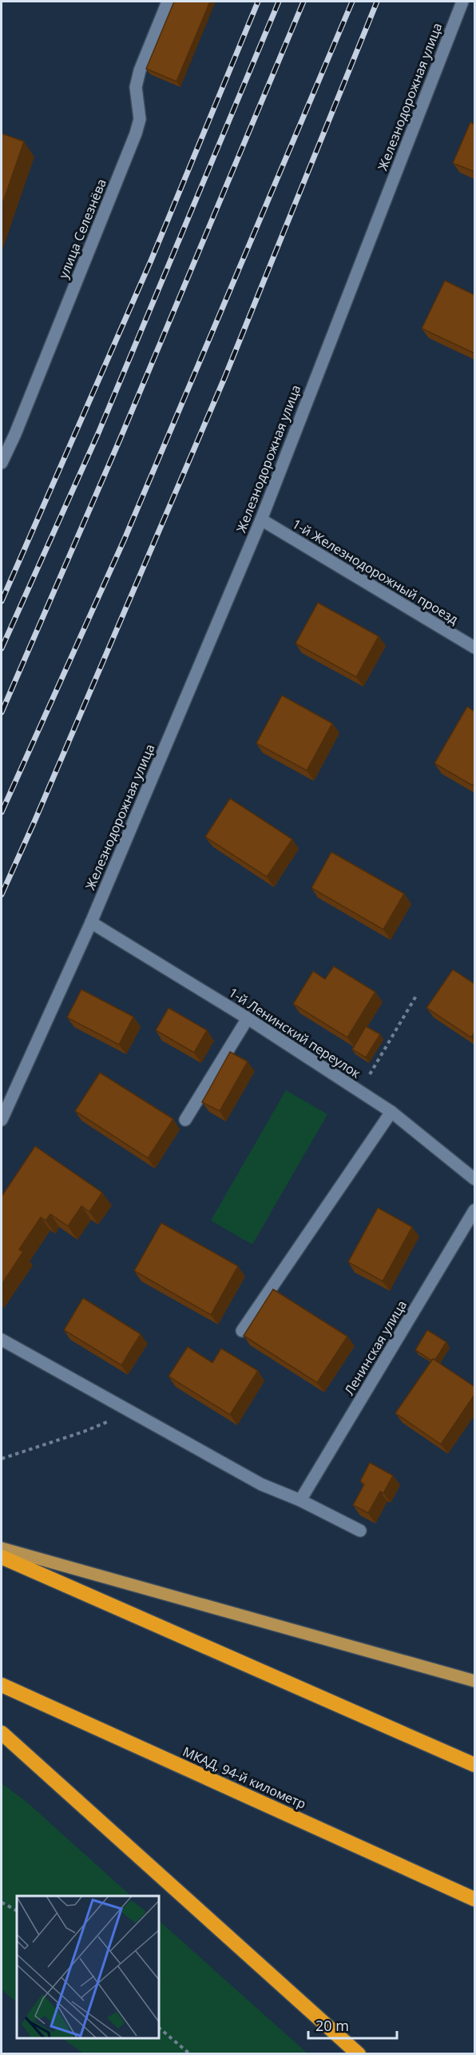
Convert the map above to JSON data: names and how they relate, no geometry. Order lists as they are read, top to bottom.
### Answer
{
  "streets": {
    "highway": ["МКАД, 94-й километр"],
    "street": [
      "Железнодорожная улица",
      "улица Селезнёва",
      "1-й Железнодорожный проезд",
      "1-й Ленинский переулок",
      "Ленинская улица"
    ]
  },
  "crossings": [
    ["Железнодорожная улица", "1-й Железнодорожный проезд"],
    ["Железнодорожная улица", "1-й Ленинский переулок"]
  ],
  "scale_bar": "20 m"
}
